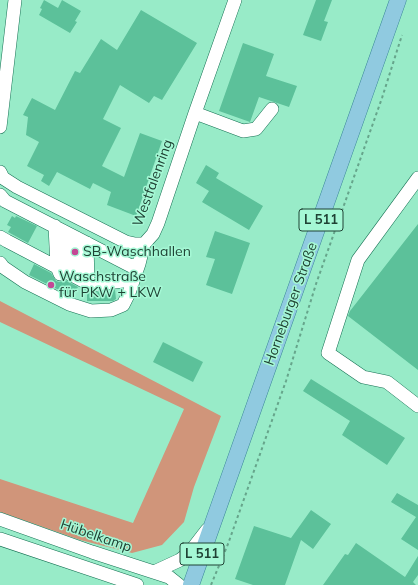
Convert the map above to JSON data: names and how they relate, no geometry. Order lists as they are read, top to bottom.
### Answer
{
  "streets": {
    "main road": ["L 511", "Horneburger Straße"],
    "street": ["Westfalenring", "Hübelkamp"]
  },
  "places": ["SB-Waschhallen", "Waschstraße für PKW + LKW"]
}
